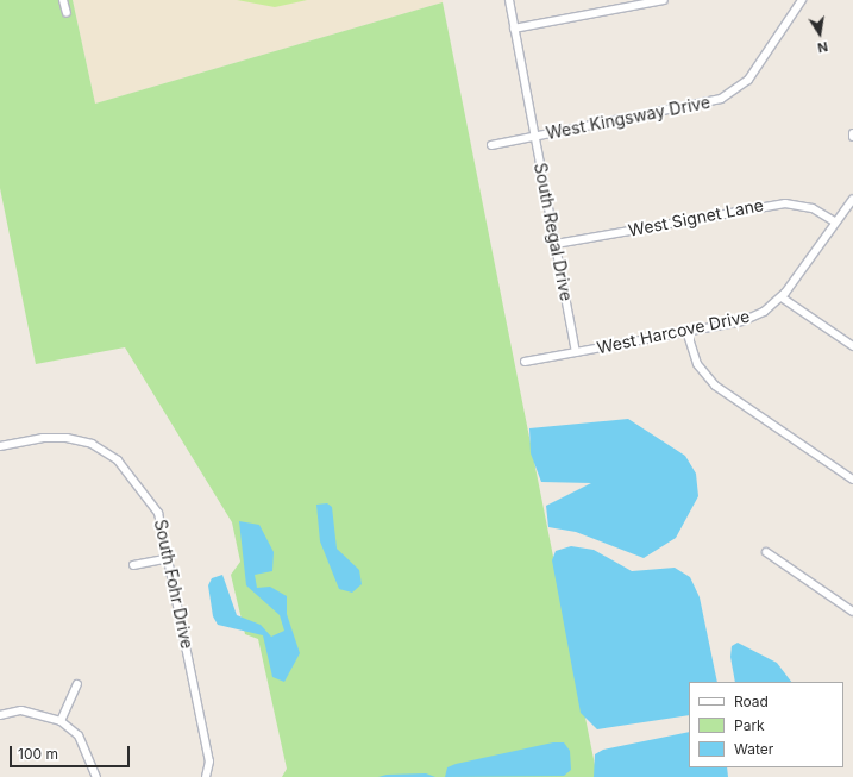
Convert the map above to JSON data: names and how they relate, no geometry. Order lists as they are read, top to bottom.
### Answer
{
  "streets": {
    "street": [
      "West Kingsway Drive",
      "West Signet Lane",
      "South Regal Drive",
      "West Harcove Drive",
      "South Fohr Drive"
    ]
  },
  "crossings": [
    ["West Kingsway Drive", "South Regal Drive"],
    ["West Signet Lane", "South Regal Drive"],
    ["West Signet Lane", "West Harcove Drive"],
    ["South Regal Drive", "West Harcove Drive"]
  ],
  "legend": ["Road", "Park", "Water"],
  "scale_bar": "100 m",
  "north": "bottom"
}
